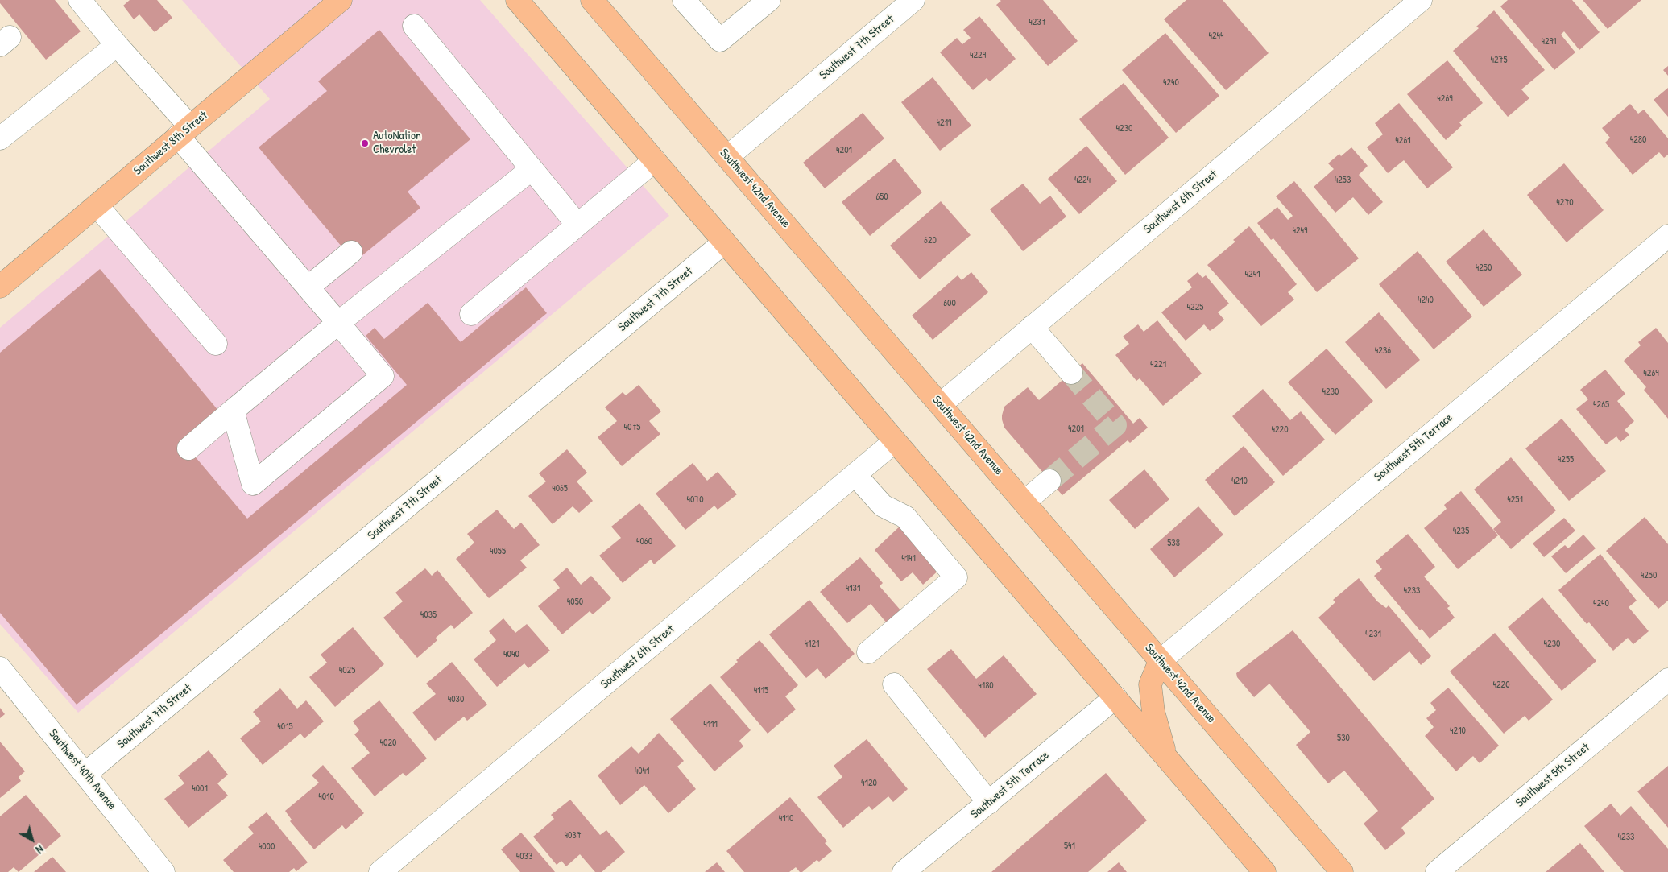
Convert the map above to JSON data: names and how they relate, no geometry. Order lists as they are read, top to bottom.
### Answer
{
  "streets": {
    "main road": ["Southwest 8th Street", "Southwest 42nd Avenue"],
    "street": [
      "Southwest 7th Street",
      "Southwest 6th Street",
      "Southwest 5th Terrace",
      "Southwest 40th Avenue",
      "Southwest 5th Street"
    ]
  },
  "crossings": [
    ["Southwest 7th Street", "Southwest 42nd Avenue"],
    ["Southwest 7th Street", "Southwest 40th Avenue"],
    ["Southwest 42nd Avenue", "Southwest 6th Street"],
    ["Southwest 42nd Avenue", "Southwest 5th Terrace"]
  ],
  "places": ["AutoNation Chevrolet"],
  "house_numbers": [
    "4237",
    "4244",
    "4291",
    "4229",
    "4275",
    "4240",
    "4269",
    "4219",
    "4230",
    "4280",
    "4261",
    "4201",
    "4224",
    "4253",
    "650",
    "4270",
    "4249",
    "620",
    "4250",
    "4241",
    "4240",
    "600",
    "4225",
    "4236",
    "4221",
    "4269",
    "4230",
    "4265",
    "4075",
    "4201",
    "4220",
    "4255",
    "4210",
    "4065",
    "4070",
    "4251",
    "4235",
    "4060",
    "538",
    "4055",
    "4141",
    "4250",
    "4131",
    "4233",
    "4050",
    "4240",
    "4035",
    "4231",
    "4121",
    "4230",
    "4040",
    "4025",
    "4220",
    "4180",
    "4115",
    "4030",
    "4111",
    "4015",
    "4210",
    "530",
    "4020",
    "4041",
    "4120",
    "4001",
    "4010",
    "4110",
    "4037",
    "4233",
    "541",
    "4000",
    "4033"
  ],
  "north": "bottom right"
}
